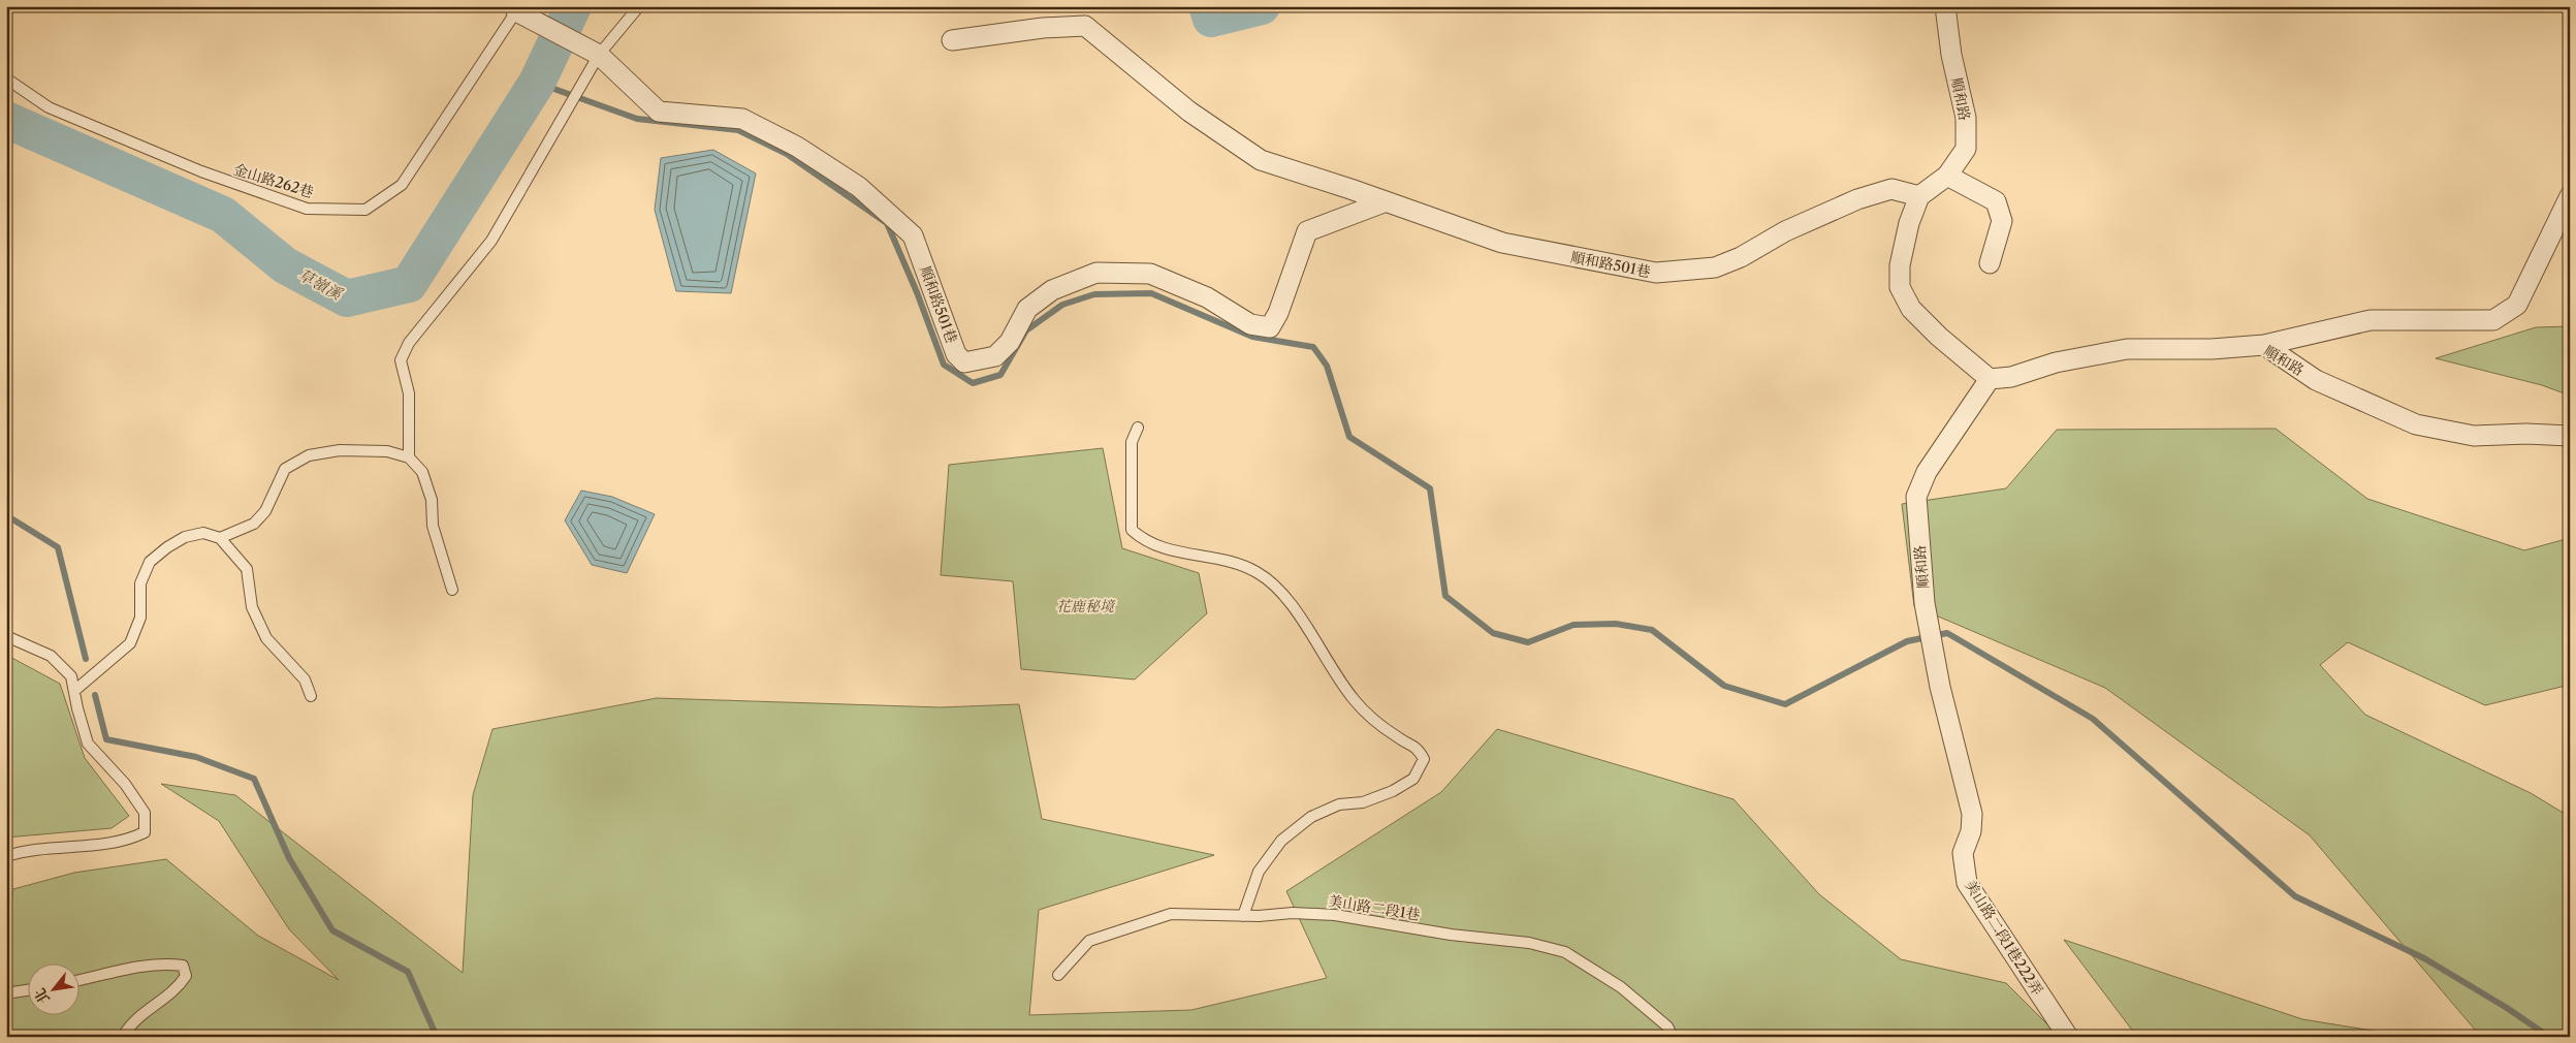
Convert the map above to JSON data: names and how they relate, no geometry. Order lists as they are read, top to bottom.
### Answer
{
  "streets": {
    "street": ["順和路", "順和路501巷", "美山路二段1巷222弄"],
    "lane": ["金山路262巷", "美山路二段1巷"]
  },
  "crossings": [
    ["順和路", "順和路501巷"],
    ["順和路", "美山路二段1巷222弄"],
    ["金山路262巷", "順和路501巷"]
  ],
  "water": ["草嶺溪"],
  "parks": ["花鹿秘境"],
  "north": "bottom left"
}
